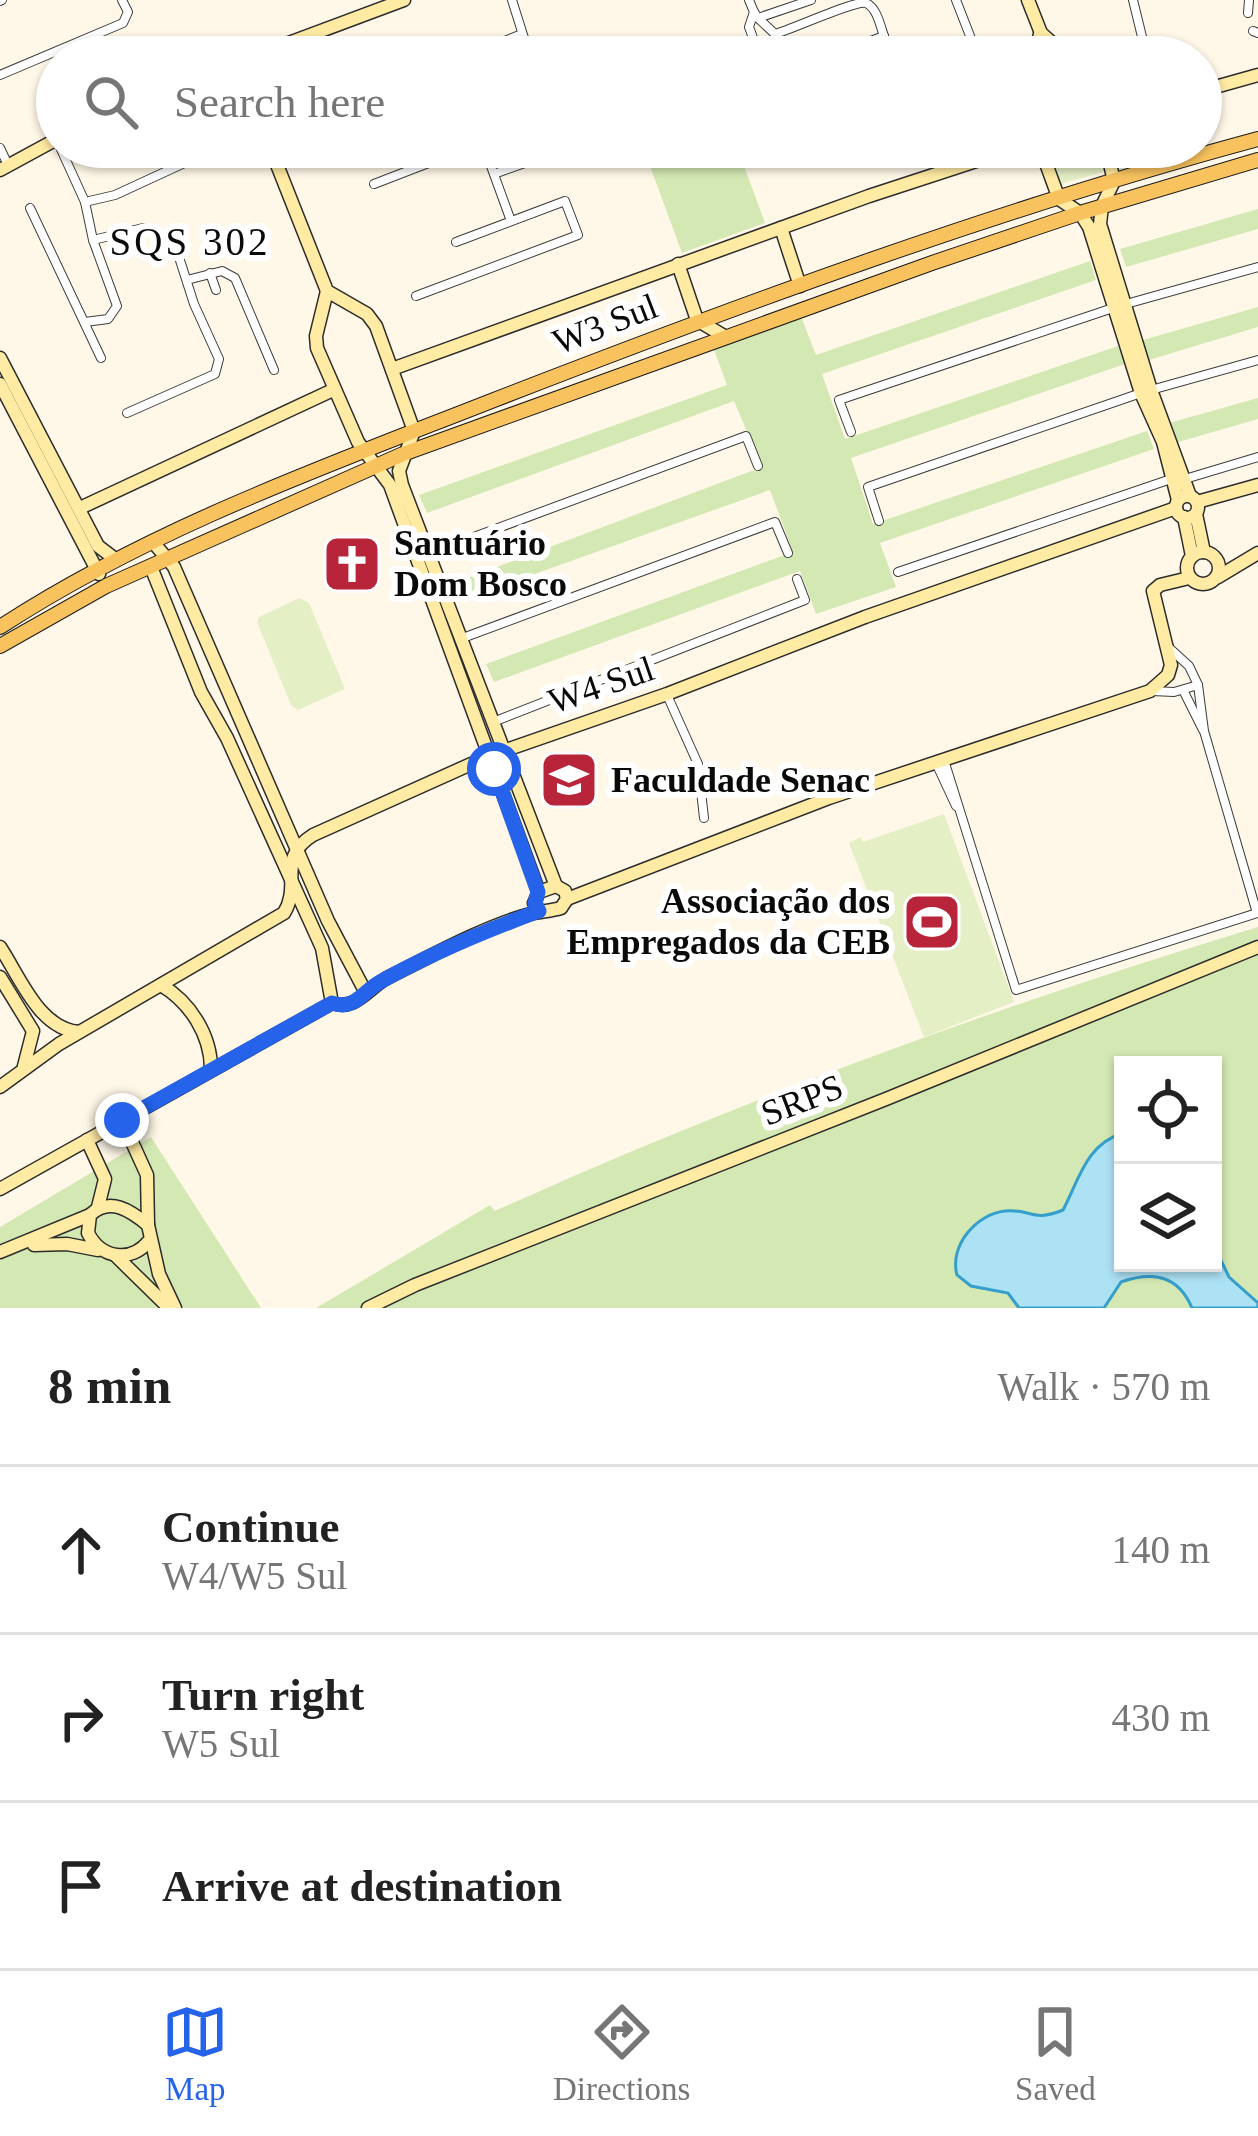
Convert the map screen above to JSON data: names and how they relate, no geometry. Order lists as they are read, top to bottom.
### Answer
{
  "streets": {
    "main road": ["W3 Sul", "W4 Sul", "SRPS"]
  },
  "districts": ["SQS 302"],
  "places": {
    "church": ["Santuário Dom Bosco"],
    "school or university": ["Faculdade Senac"],
    "sports": ["Associação dos Empregados da CEB"]
  },
  "page": {
    "search": "Search here",
    "heading": ["8 min", "Walk · 570 m"],
    "list": [
      ["Continue", "W4/W5 Sul", "140 m"],
      ["Turn right", "W5 Sul", "430 m"],
      "Arrive at destination"
    ],
    "nav": ["Map", "Directions", "Saved"]
  }
}
